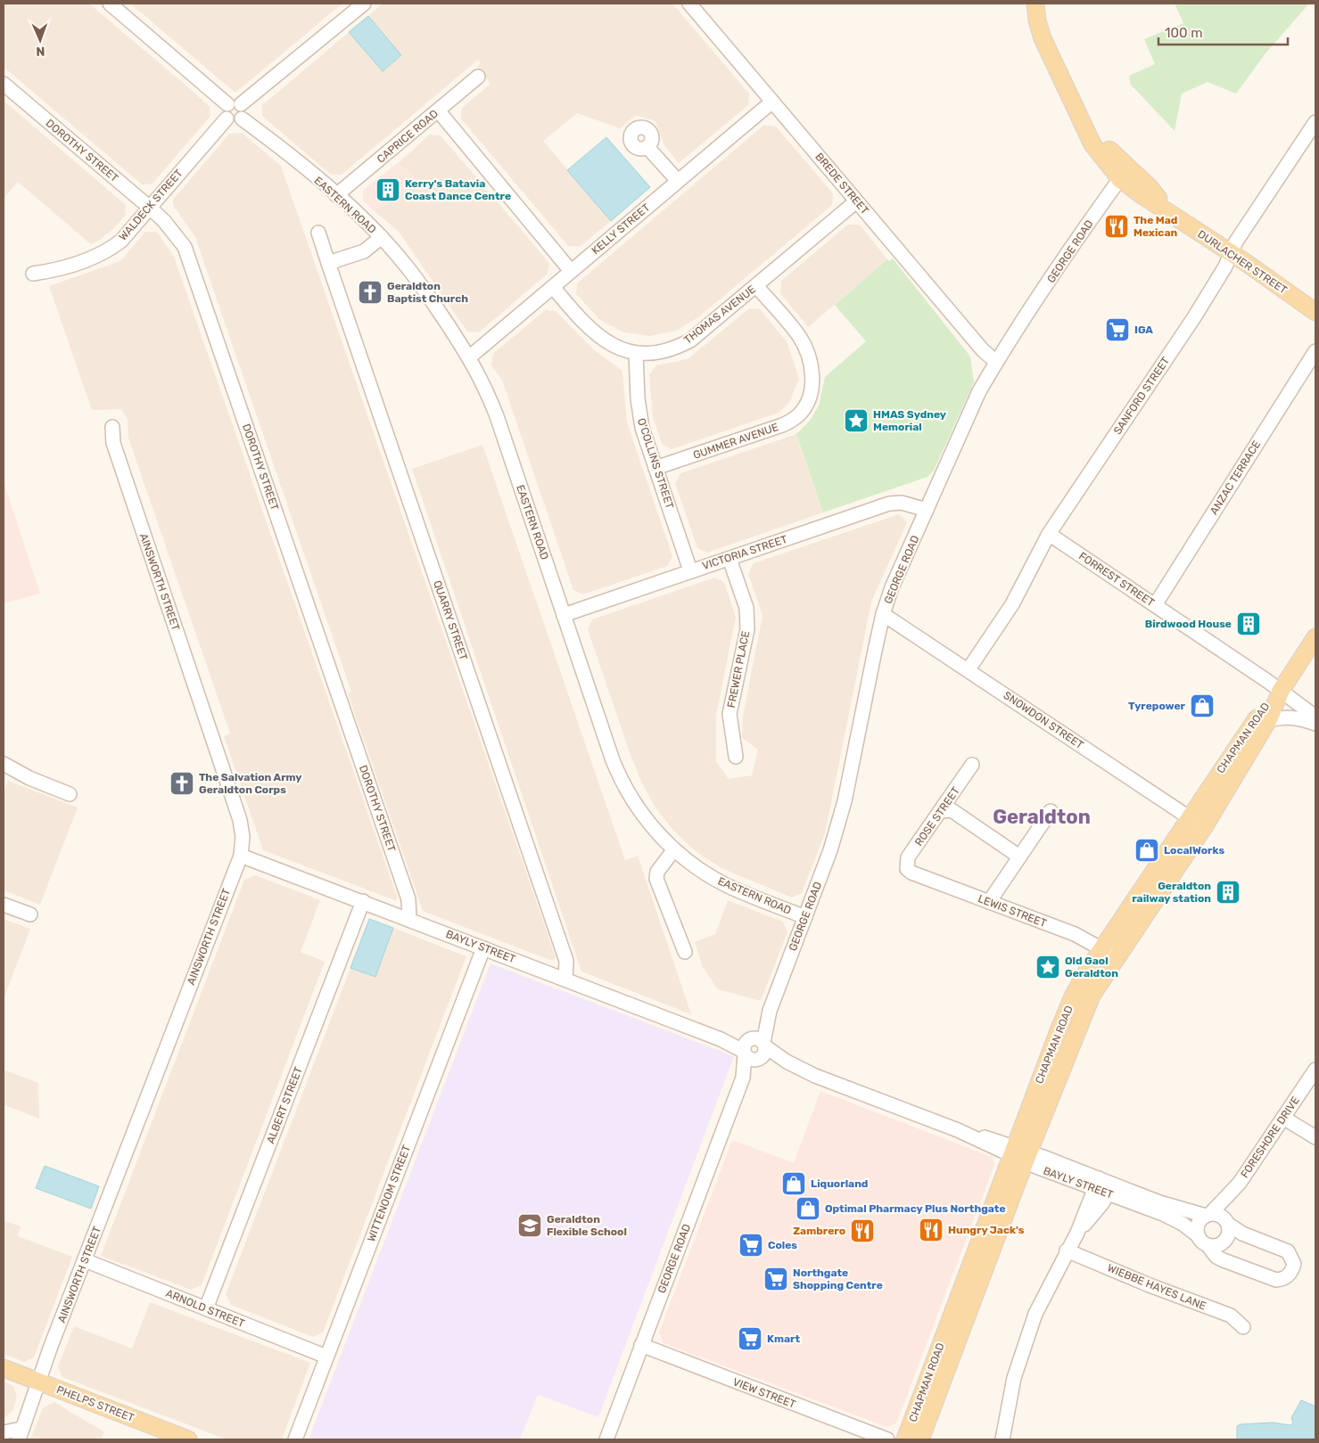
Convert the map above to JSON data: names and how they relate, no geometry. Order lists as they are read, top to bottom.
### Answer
{
  "streets": {
    "main road": ["DURLACHER STREET", "CHAPMAN ROAD", "PHELPS STREET"],
    "street": [
      "CAPRICE ROAD",
      "DOROTHY STREET",
      "BREDE STREET",
      "WALDECK STREET",
      "EASTERN ROAD",
      "KELLY STREET",
      "GEORGE ROAD",
      "THOMAS AVENUE",
      "SANFORD STREET",
      "GUMMER AVENUE",
      "O'COLLINS STREET",
      "ANZAC TERRACE",
      "VICTORIA STREET",
      "FORREST STREET",
      "AINSWORTH STREET",
      "QUARRY STREET",
      "FREWER PLACE",
      "SNOWDON STREET",
      "ROSE STREET",
      "LEWIS STREET",
      "BAYLY STREET",
      "ALBERT STREET",
      "FORESHORE DRIVE",
      "WITTENOOM STREET",
      "WIEBBE HAYES LANE",
      "ARNOLD STREET",
      "VIEW STREET"
    ]
  },
  "crossings": [
    ["CAPRICE ROAD", "EASTERN ROAD"],
    ["DOROTHY STREET", "WALDECK STREET"],
    ["DOROTHY STREET", "BAYLY STREET"],
    ["BREDE STREET", "KELLY STREET"],
    ["BREDE STREET", "GEORGE ROAD"],
    ["BREDE STREET", "THOMAS AVENUE"],
    ["WALDECK STREET", "EASTERN ROAD"],
    ["EASTERN ROAD", "KELLY STREET"],
    ["EASTERN ROAD", "GEORGE ROAD"],
    ["EASTERN ROAD", "VICTORIA STREET"],
    ["KELLY STREET", "THOMAS AVENUE"],
    ["GEORGE ROAD", "DURLACHER STREET"],
    ["GEORGE ROAD", "VICTORIA STREET"],
    ["GEORGE ROAD", "SNOWDON STREET"],
    ["GEORGE ROAD", "BAYLY STREET"],
    ["GEORGE ROAD", "VIEW STREET"],
    ["DURLACHER STREET", "SANFORD STREET"],
    ["THOMAS AVENUE", "GUMMER AVENUE"],
    ["THOMAS AVENUE", "O'COLLINS STREET"],
    ["SANFORD STREET", "FORREST STREET"],
    ["SANFORD STREET", "SNOWDON STREET"],
    ["GUMMER AVENUE", "O'COLLINS STREET"],
    ["O'COLLINS STREET", "VICTORIA STREET"],
    ["ANZAC TERRACE", "FORREST STREET"],
    ["VICTORIA STREET", "FREWER PLACE"],
    ["FORREST STREET", "CHAPMAN ROAD"],
    ["AINSWORTH STREET", "BAYLY STREET"],
    ["AINSWORTH STREET", "ARNOLD STREET"],
    ["AINSWORTH STREET", "PHELPS STREET"],
    ["QUARRY STREET", "BAYLY STREET"],
    ["SNOWDON STREET", "CHAPMAN ROAD"],
    ["CHAPMAN ROAD", "LEWIS STREET"],
    ["CHAPMAN ROAD", "BAYLY STREET"],
    ["ROSE STREET", "LEWIS STREET"],
    ["BAYLY STREET", "ALBERT STREET"],
    ["BAYLY STREET", "FORESHORE DRIVE"],
    ["BAYLY STREET", "WITTENOOM STREET"],
    ["ALBERT STREET", "ARNOLD STREET"],
    ["WITTENOOM STREET", "ARNOLD STREET"]
  ],
  "districts": ["Geraldton"],
  "places": {
    "building": ["Kerry's Batavia Coast Dance Centre", "Birdwood House", "Geraldton railway station"],
    "restaurant": ["The Mad Mexican", "Hungry Jack's", "Zambrero"],
    "church": ["Geraldton Baptist Church", "The Salvation Army Geraldton Corps"],
    "supermarket": [
      "IGA",
      "Coles",
      "Northgate Shopping Centre",
      "Kmart"
    ],
    "place": ["HMAS Sydney Memorial", "Old Gaol Geraldton"],
    "shop": [
      "Tyrepower",
      "LocalWorks",
      "Liquorland",
      "Optimal Pharmacy Plus Northgate"
    ],
    "school or university": ["Geraldton Flexible School"]
  },
  "scale_bar": "100 m",
  "north": "bottom"
}
